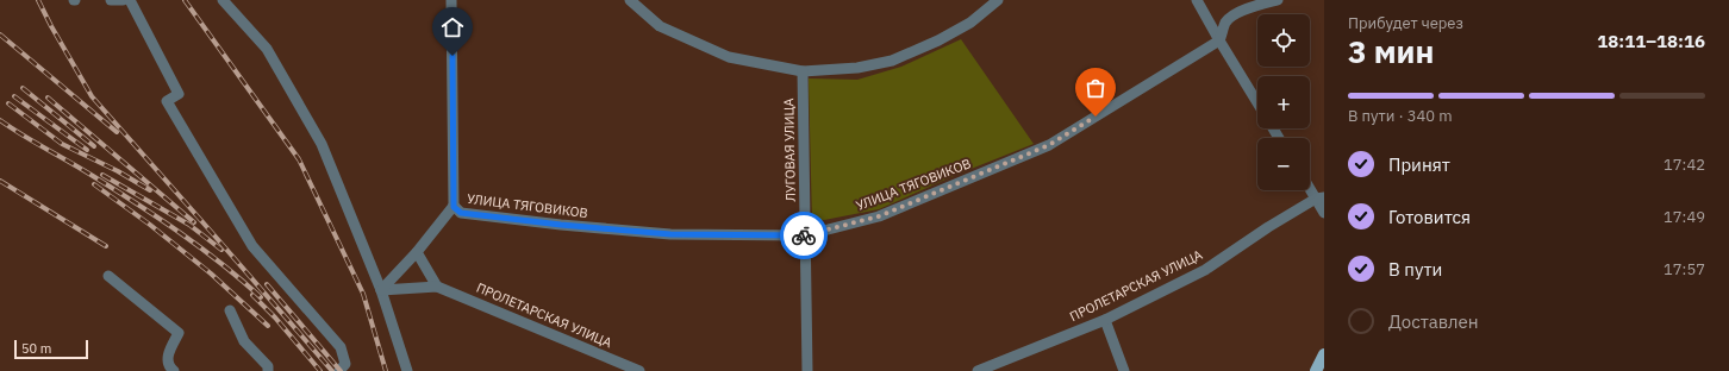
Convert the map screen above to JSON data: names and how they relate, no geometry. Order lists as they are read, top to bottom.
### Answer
{
  "streets": {
    "street": ["ЛУГОВАЯ УЛИЦА", "УЛИЦА ТЯГОВИКОВ", "ПРОЛЕТАРСКАЯ УЛИЦА"]
  },
  "crossings": [
    ["ЛУГОВАЯ УЛИЦА", "УЛИЦА ТЯГОВИКОВ"]
  ],
  "scale_bar": "50 m",
  "page": {
    "heading": ["3 мин", "Прибудет через", "18:11–18:16"],
    "map_buttons": ["+", "−"],
    "bar": "В пути · 340 m",
    "list": [
      ["Принят", "17:42"],
      ["Готовится", "17:49"],
      ["В пути", "17:57"],
      "Доставлен"
    ],
    "scale": "50 m"
  }
}
